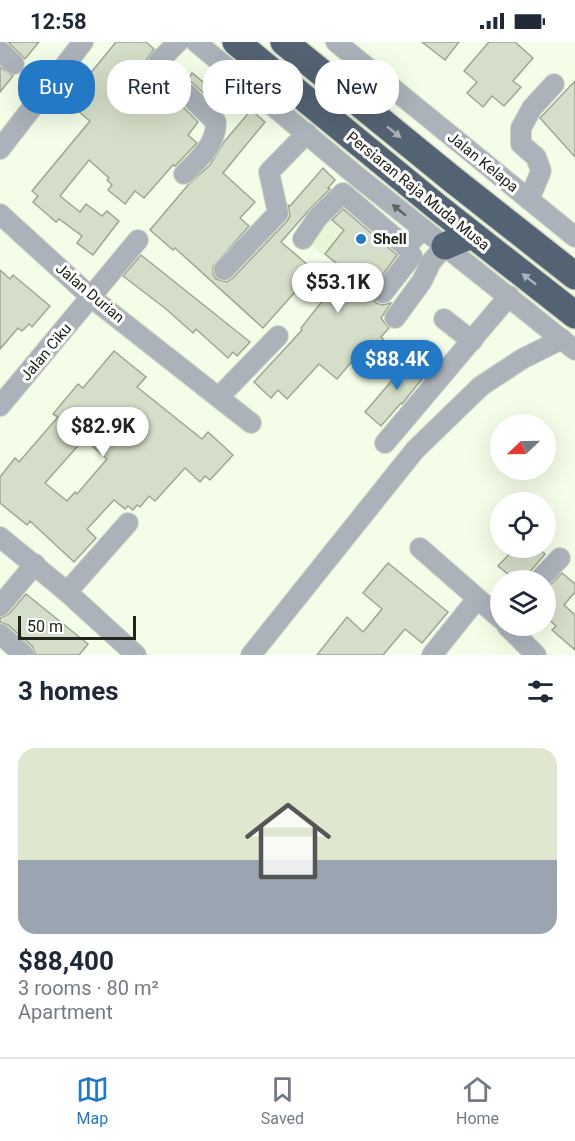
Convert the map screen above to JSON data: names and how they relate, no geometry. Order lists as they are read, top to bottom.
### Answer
{
  "streets": {
    "highway": ["Persiaran Raja Muda Musa"],
    "street": ["Jalan Kelapa", "Jalan Durian", "Jalan Ciku"]
  },
  "crossings": [
    ["Jalan Durian", "Jalan Ciku"]
  ],
  "places": ["Shell"],
  "scale_bar": "50 m",
  "north": "left",
  "page": {
    "status": "12:58",
    "chip": [
      "Buy",
      "Rent",
      "Filters",
      "New"
    ],
    "price": ["$53.1K", "$88.4K", "$82.9K"],
    "scale": "50 m",
    "heading": "3 homes",
    "list": [
      {
        "name": "$88,400",
        "note": "3 rooms · 80 m² · Apartment"
      }
    ],
    "tabs": ["Map", "Saved", "Home"]
  }
}
